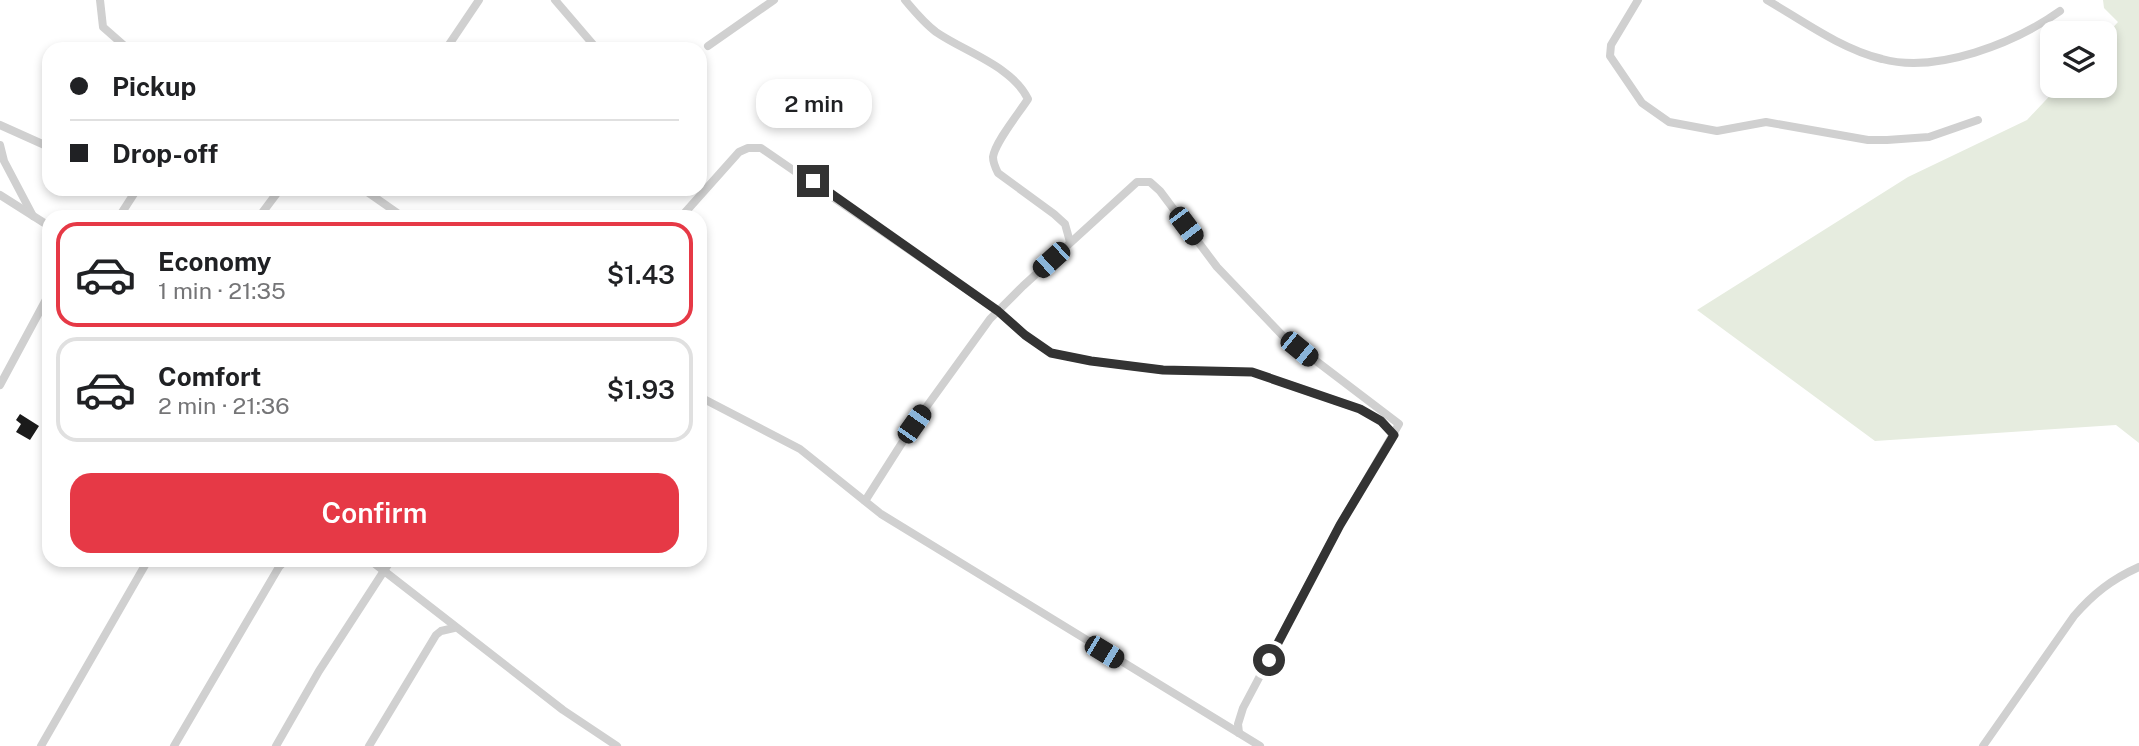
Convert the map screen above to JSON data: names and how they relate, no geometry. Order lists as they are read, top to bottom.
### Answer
{
  "page": {
    "banner": ["Pickup", "Drop-off"],
    "bubble": "2 min",
    "list": [
      {
        "name": "Economy",
        "note": "1 min · 21:35",
        "value": "$1.43"
      },
      {
        "name": "Comfort",
        "note": "2 min · 21:36",
        "value": "$1.93"
      }
    ],
    "buttons": "Confirm"
  }
}
